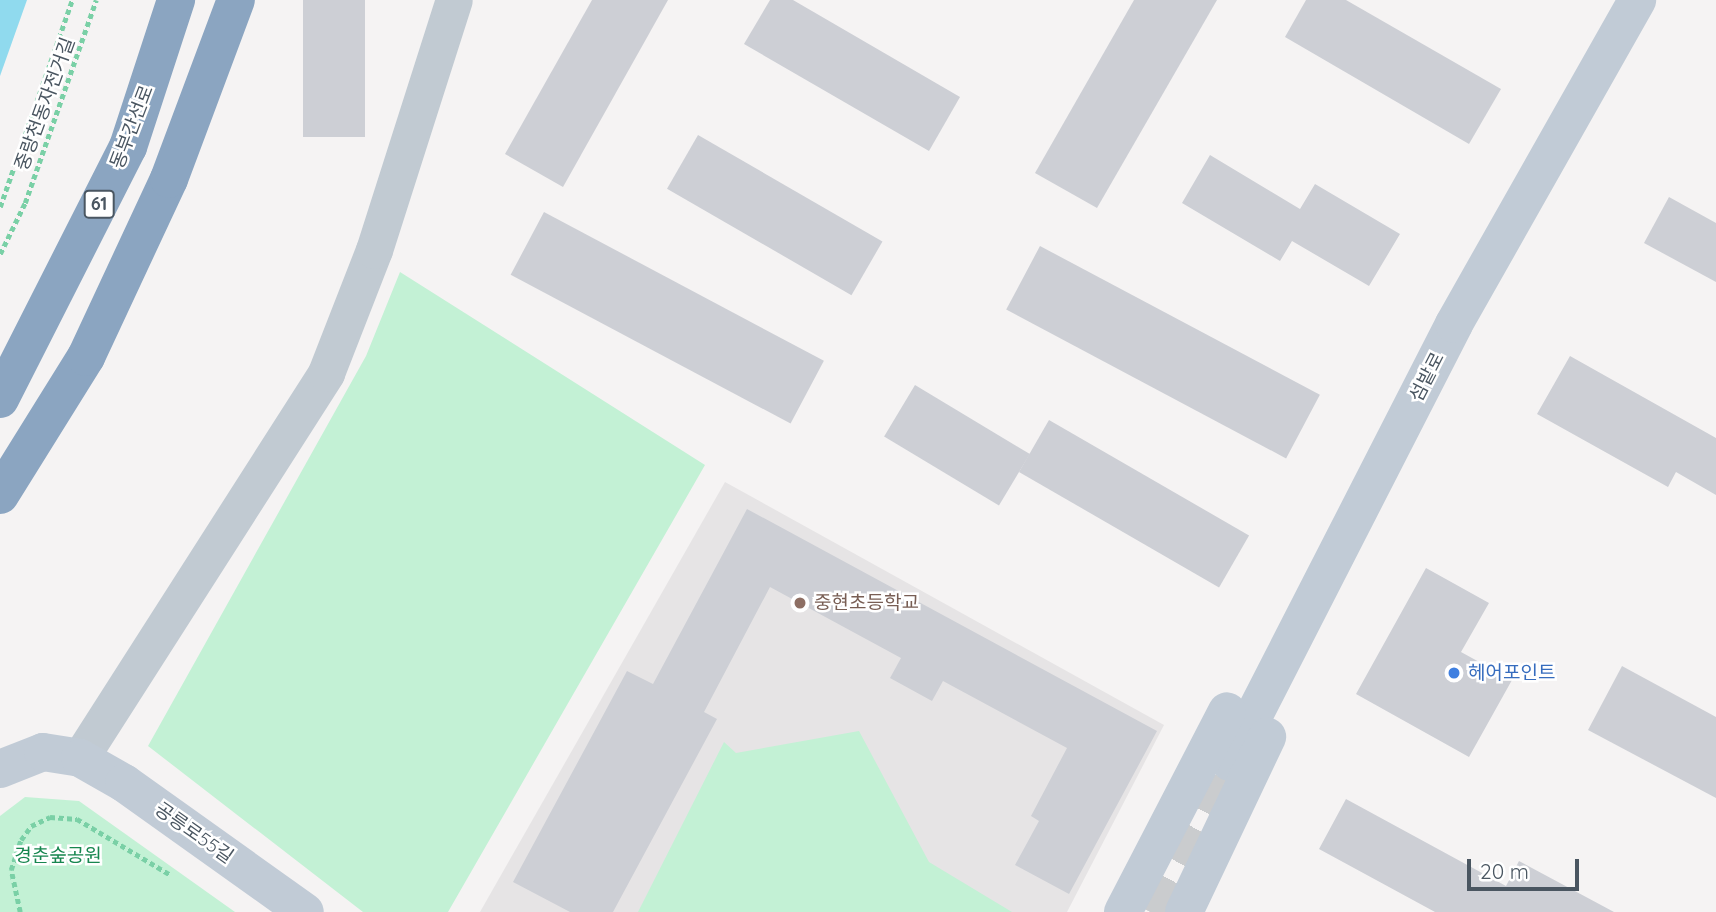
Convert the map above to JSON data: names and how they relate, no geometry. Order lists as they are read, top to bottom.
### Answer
{
  "streets": {
    "highway": ["동부간선로", "61"],
    "main road": ["섬밭로", "공릉로55길"],
    "path": ["중랑천동자전거길"]
  },
  "parks": ["경춘숲공원"],
  "places": ["중현초등학교", "헤어포인트"],
  "scale_bar": "20 m"
}
